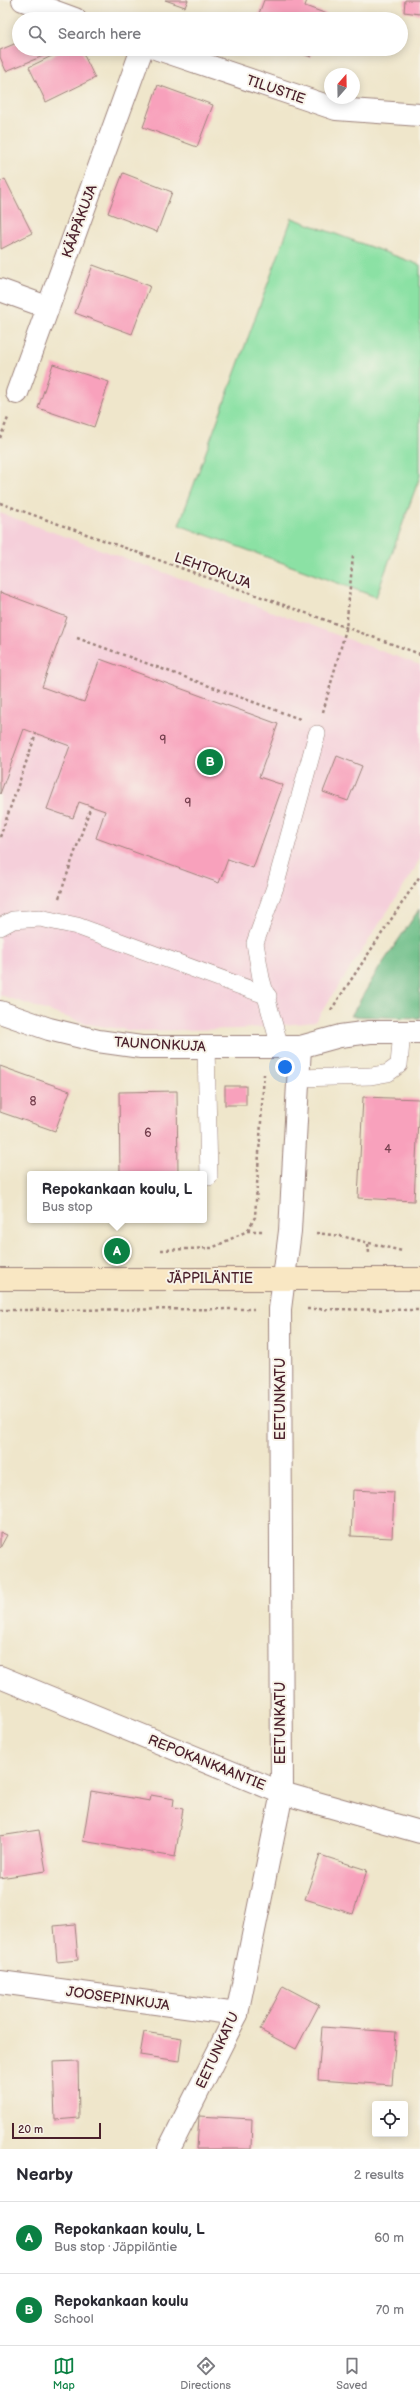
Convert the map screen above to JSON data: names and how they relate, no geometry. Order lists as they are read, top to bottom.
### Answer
{
  "streets": {
    "main road": ["JÄPPILÄNTIE"],
    "street": [
      "TILUSTIE",
      "KÄÄPÄKUJA",
      "TAUNONKUJA",
      "EETUNKATU",
      "REPOKANKAANTIE",
      "JOOSEPINKUJA"
    ],
    "path": ["LEHTOKUJA"]
  },
  "crossings": [
    ["JÄPPILÄNTIE", "EETUNKATU"],
    ["EETUNKATU", "REPOKANKAANTIE"],
    ["EETUNKATU", "JOOSEPINKUJA"]
  ],
  "house_numbers": [
    "9",
    "9",
    "8",
    "6",
    "4"
  ],
  "scale_bar": "20 m",
  "north": "top",
  "page": {
    "search": "Search here",
    "pins": ["B", "A"],
    "popup": ["Repokankaan koulu, L", "Bus stop"],
    "scale": "20 m",
    "heading": ["Nearby", "2 results"],
    "list": [
      {
        "mark": "A",
        "name": "Repokankaan koulu, L",
        "note": "Bus stop · Jäppiläntie",
        "value": "60 m"
      },
      {
        "mark": "B",
        "name": "Repokankaan koulu",
        "note": "School",
        "value": "70 m"
      }
    ],
    "nav": ["Map", "Directions", "Saved"]
  }
}
